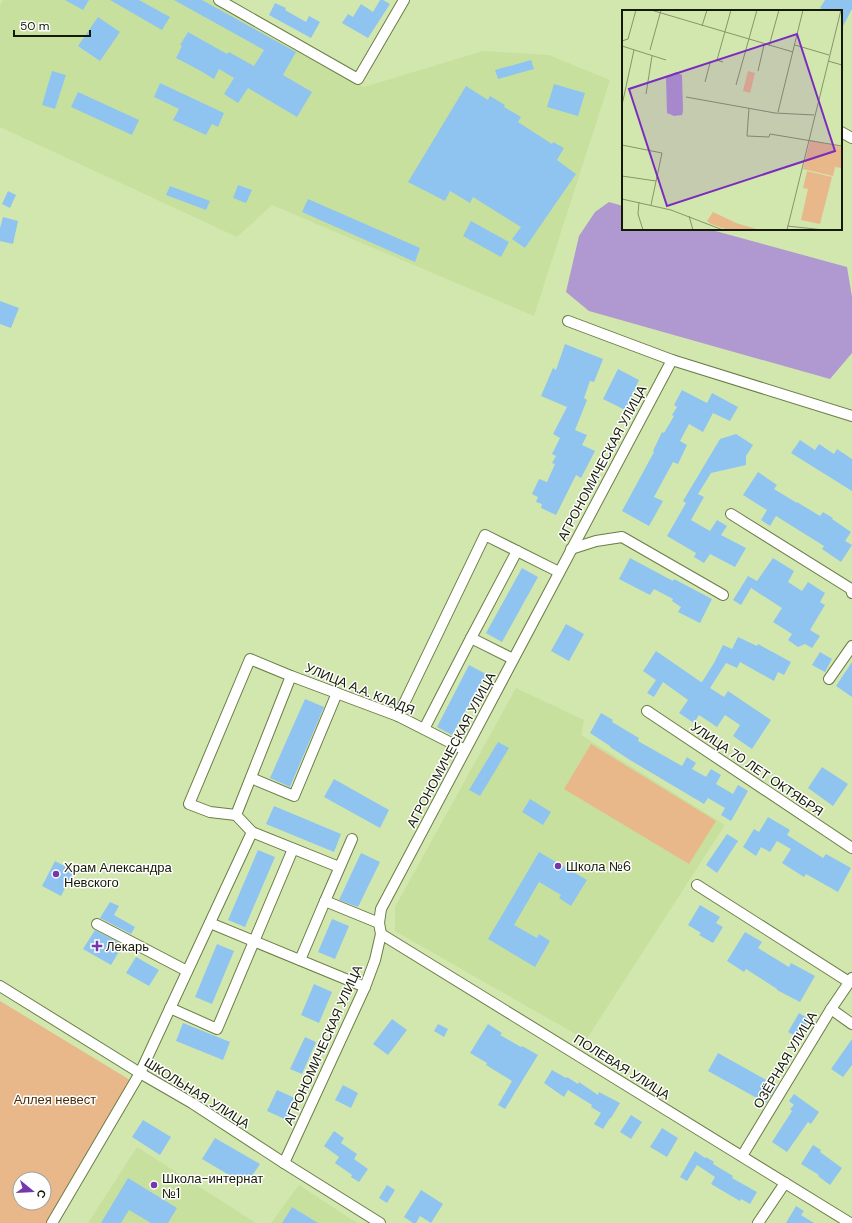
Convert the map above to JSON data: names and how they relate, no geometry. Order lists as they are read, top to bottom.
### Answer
{
  "streets": {
    "street": [
      "АГРОНОМИЧЕСКАЯ УЛИЦА",
      "УЛИЦА А.А. КЛАДЯ",
      "УЛИЦА 70 ЛЕТ ОКТЯБРЯ",
      "ОЗЁРНАЯ УЛИЦА",
      "ПОЛЕВАЯ УЛИЦА",
      "ШКОЛЬНАЯ УЛИЦА"
    ]
  },
  "crossings": [
    ["АГРОНОМИЧЕСКАЯ УЛИЦА", "УЛИЦА А.А. КЛАДЯ"],
    ["АГРОНОМИЧЕСКАЯ УЛИЦА", "ПОЛЕВАЯ УЛИЦА"],
    ["АГРОНОМИЧЕСКАЯ УЛИЦА", "ШКОЛЬНАЯ УЛИЦА"],
    ["ОЗЁРНАЯ УЛИЦА", "ПОЛЕВАЯ УЛИЦА"]
  ],
  "parks": ["Аллея невест"],
  "places": {
    "other": ["Школа №6", "Храм Александра Невского", "Школа-интернат №1"],
    "health": ["Лекарь"]
  },
  "scale_bar": "50 m",
  "north": "right"
}
